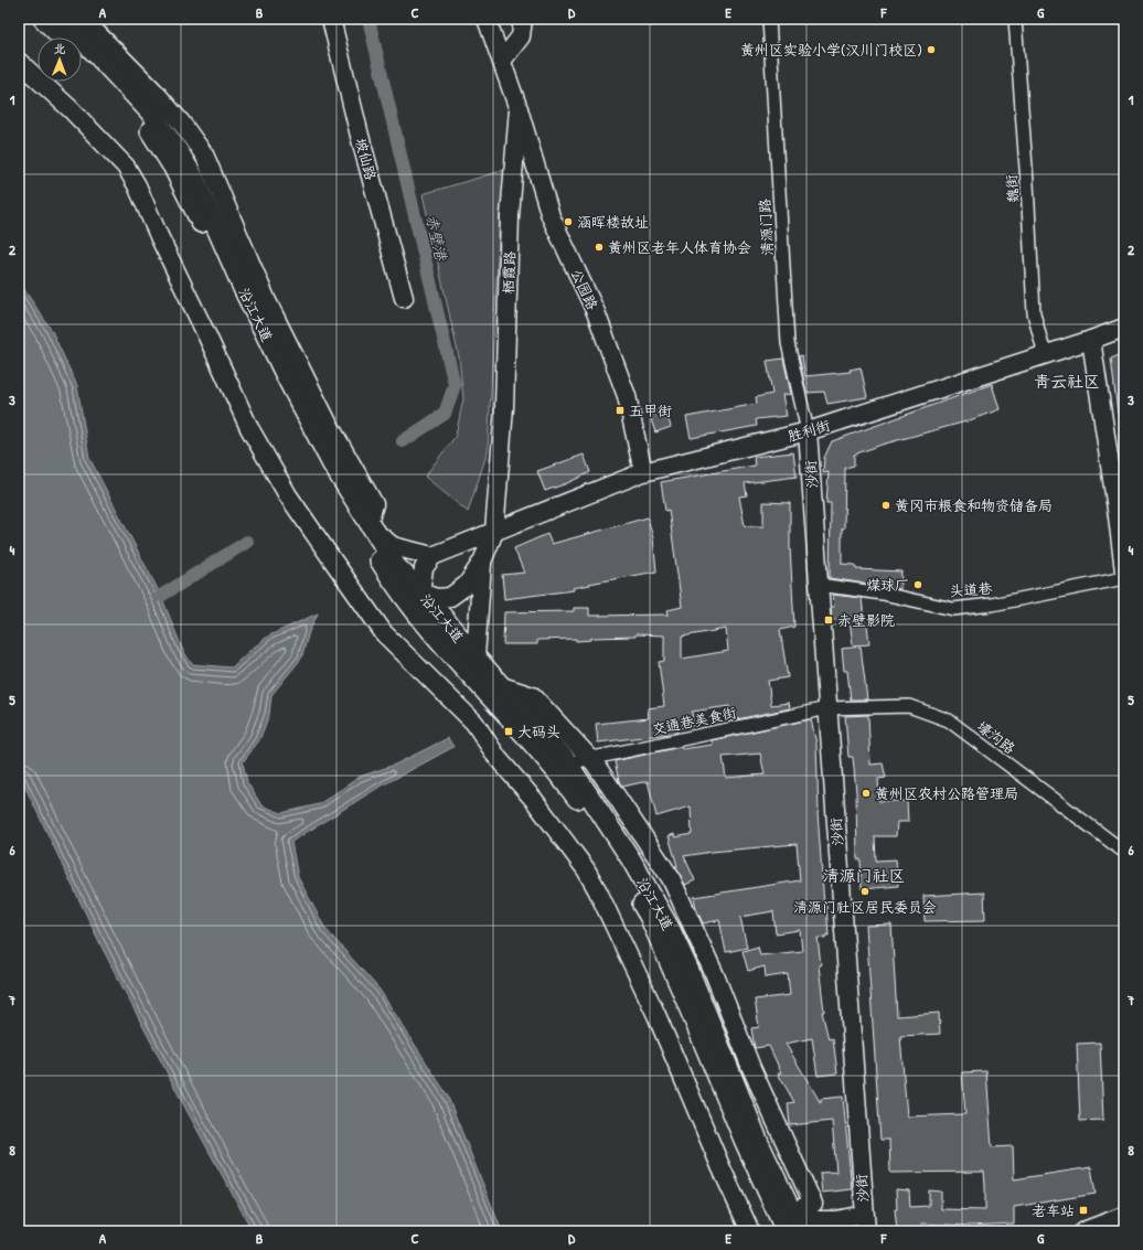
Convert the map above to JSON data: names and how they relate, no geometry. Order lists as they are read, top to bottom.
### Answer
{
  "streets": {
    "main road": ["沿江大道"],
    "street": [
      "坡仙路",
      "魏街",
      "清源门路",
      "栖霞路",
      "公园路",
      "胜利街",
      "沙街",
      "头道巷",
      "交通巷美食街",
      "壕沟路"
    ]
  },
  "crossings": [
    ["魏街", "胜利街"],
    ["清源门路", "胜利街"],
    ["清源门路", "沙街"],
    ["栖霞路", "公园路"],
    ["栖霞路", "胜利街"],
    ["公园路", "胜利街"],
    ["沿江大道", "交通巷美食街"],
    ["胜利街", "沙街"],
    ["沙街", "头道巷"],
    ["沙街", "交通巷美食街"],
    ["沙街", "壕沟路"],
    ["交通巷美食街", "壕沟路"]
  ],
  "districts": ["青云社区", "清源门社区"],
  "water": ["赤壁港"],
  "places": {
    "other": [
      "黄州区实验小学(汉川门校区)",
      "涵晖楼故址",
      "黄州区老年人体育协会",
      "黄冈市粮食和物资储备局",
      "煤球厂",
      "黄州区农村公路管理局",
      "清源门社区居民委员会"
    ],
    "transit": [
      "五甲街",
      "赤壁影院",
      "大码头",
      "老车站"
    ]
  },
  "north": "top",
  "grid": {
    "columns": [
      "A",
      "B",
      "C",
      "D",
      "E",
      "F",
      "G"
    ],
    "rows": [
      "1",
      "2",
      "3",
      "4",
      "5",
      "6",
      "7",
      "8"
    ]
  }
}
